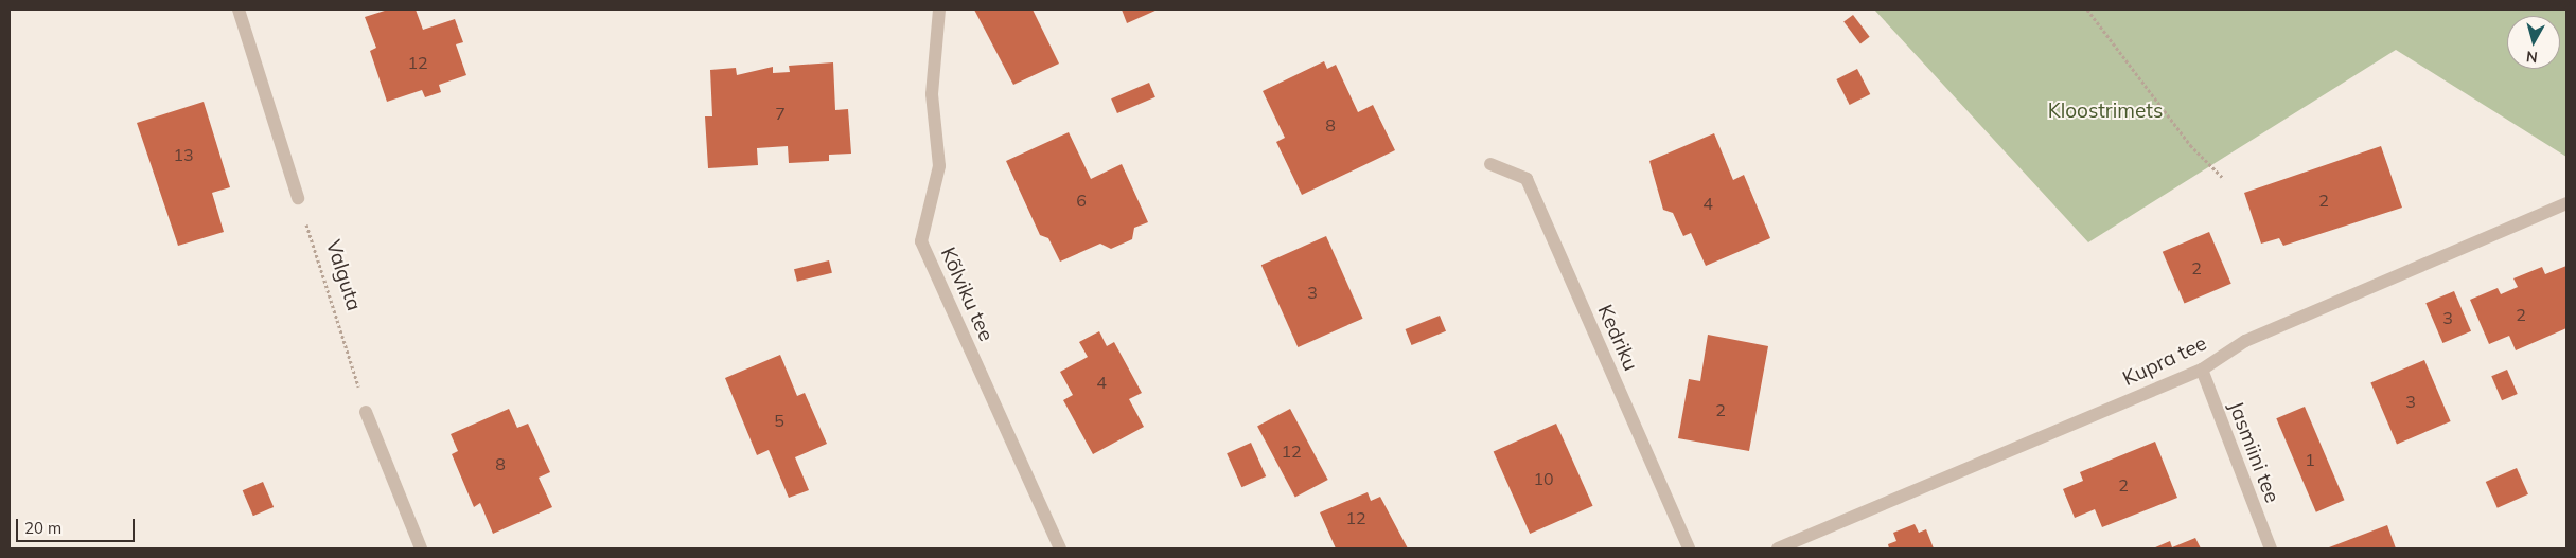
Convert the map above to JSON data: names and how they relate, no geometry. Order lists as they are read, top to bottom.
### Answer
{
  "streets": {
    "street": [
      "Kõlviku tee",
      "Kedriku",
      "Kupra tee",
      "Jasmiini tee"
    ],
    "path": ["Valguta"]
  },
  "crossings": [
    ["Kupra tee", "Jasmiini tee"]
  ],
  "parks": ["Kloostrimets"],
  "house_numbers": [
    "12",
    "7",
    "8",
    "13",
    "6",
    "2",
    "4",
    "2",
    "3",
    "2",
    "3",
    "4",
    "3",
    "2",
    "5",
    "12",
    "1",
    "8",
    "10",
    "2",
    "12"
  ],
  "scale_bar": "20 m",
  "north": "bottom"
}
